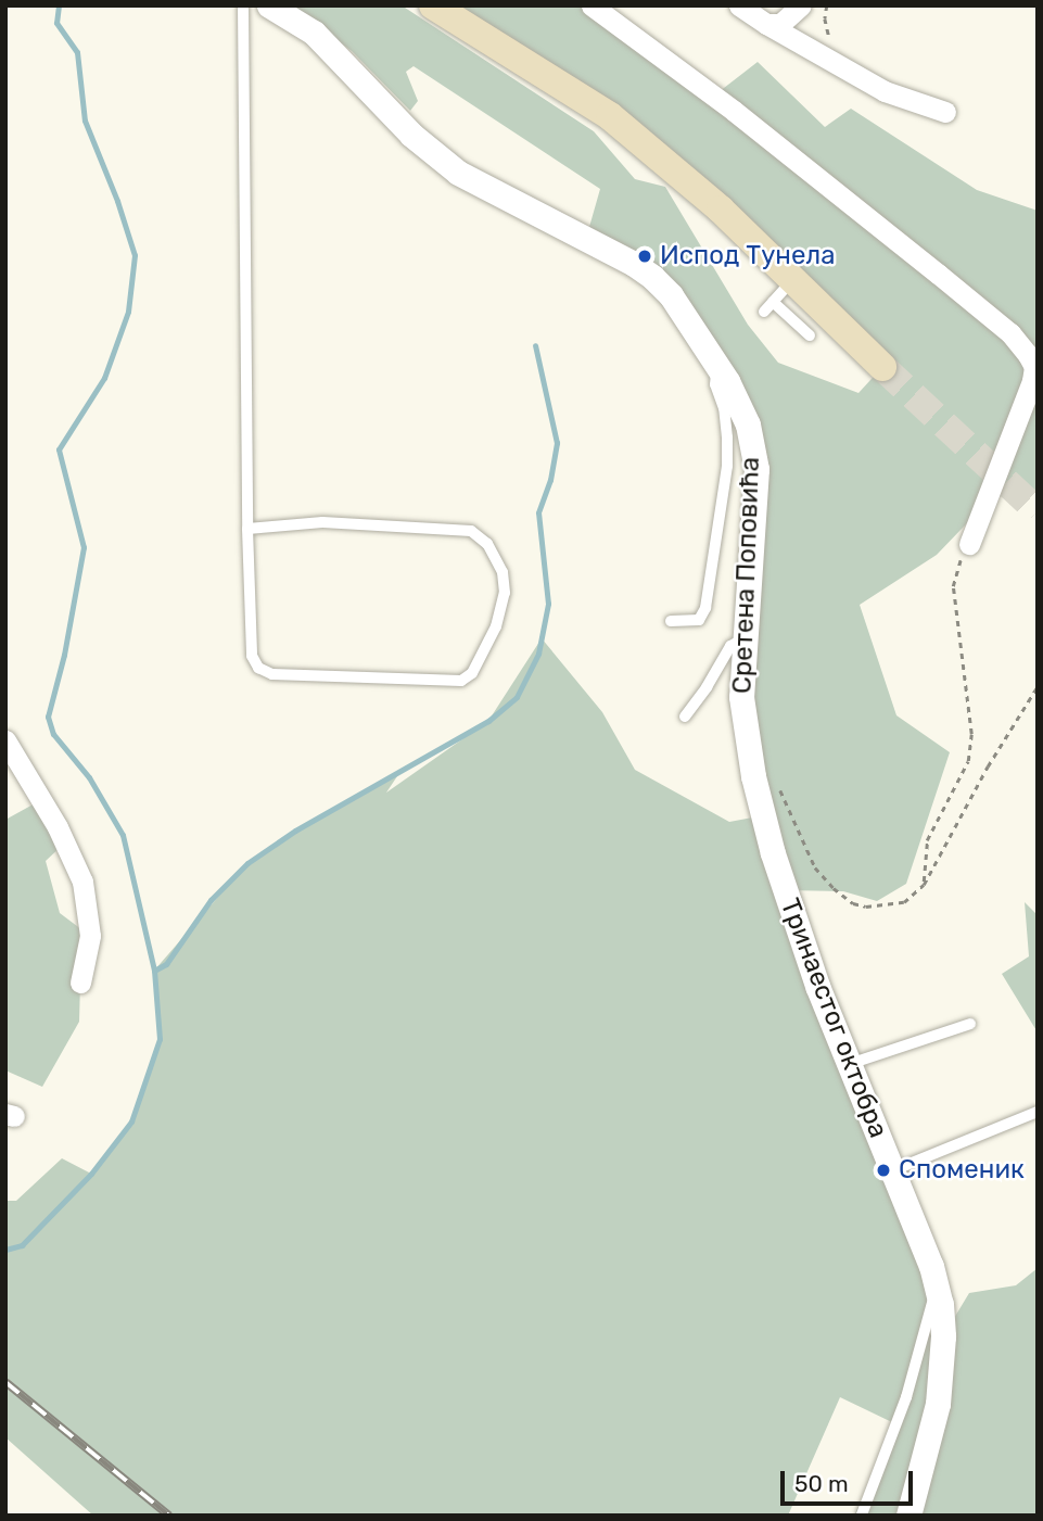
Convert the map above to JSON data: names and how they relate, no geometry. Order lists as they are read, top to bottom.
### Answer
{
  "streets": {
    "street": ["Сретена Поповића", "Тринаестог октобра"]
  },
  "crossings": [
    ["Сретена Поповића", "Тринаестог октобра"]
  ],
  "places": ["Испод Тунела", "Споменик"],
  "scale_bar": "50 m"
}
